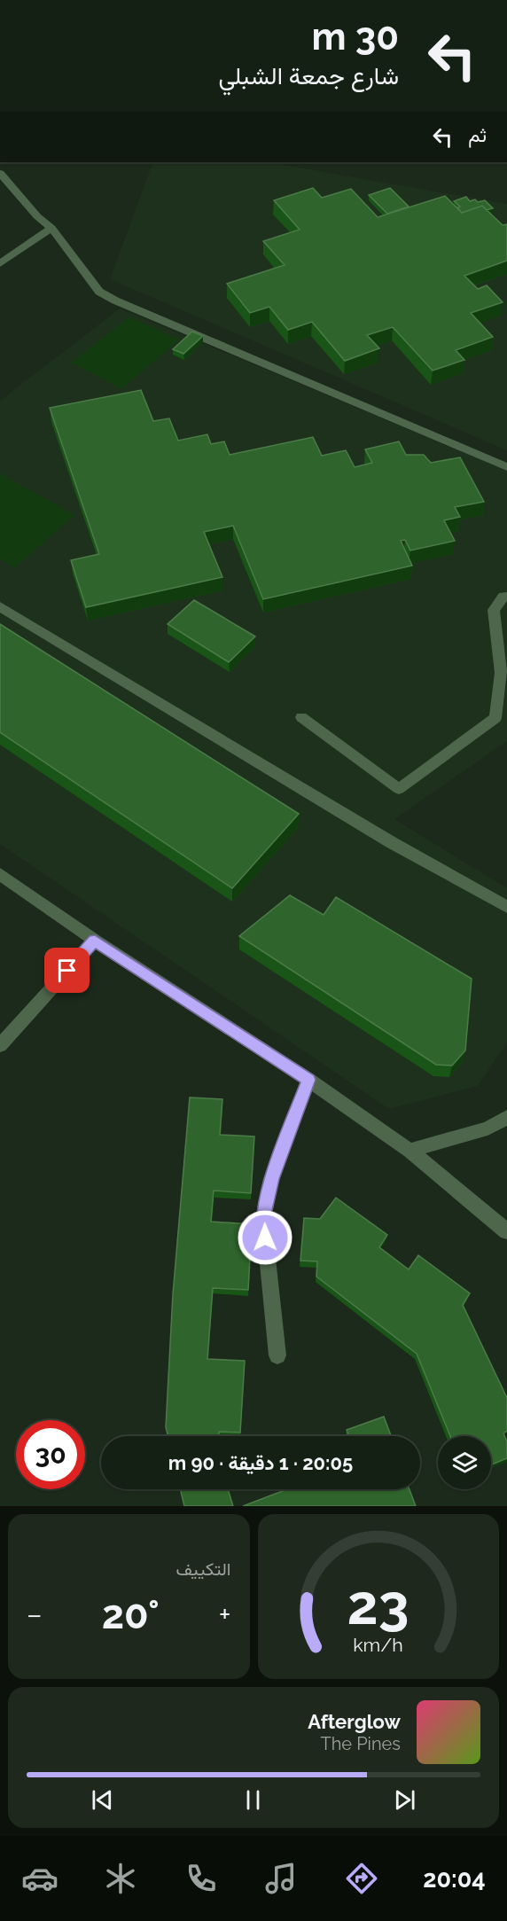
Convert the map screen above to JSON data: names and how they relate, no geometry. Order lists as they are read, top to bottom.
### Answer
{
  "page": {
    "turn": ["30 m", "شارع جمعة الشبلي"],
    "then": "ثم",
    "limit": "30",
    "trip": "20:05 · 1 دقيقة · 90 m",
    "tile": "التكييف",
    "heat": ["−", "20°", "+"],
    "song": ["Afterglow", "The Pines"],
    "tabs": "20:04",
    "gauge": ["23", "km/h"]
  }
}
